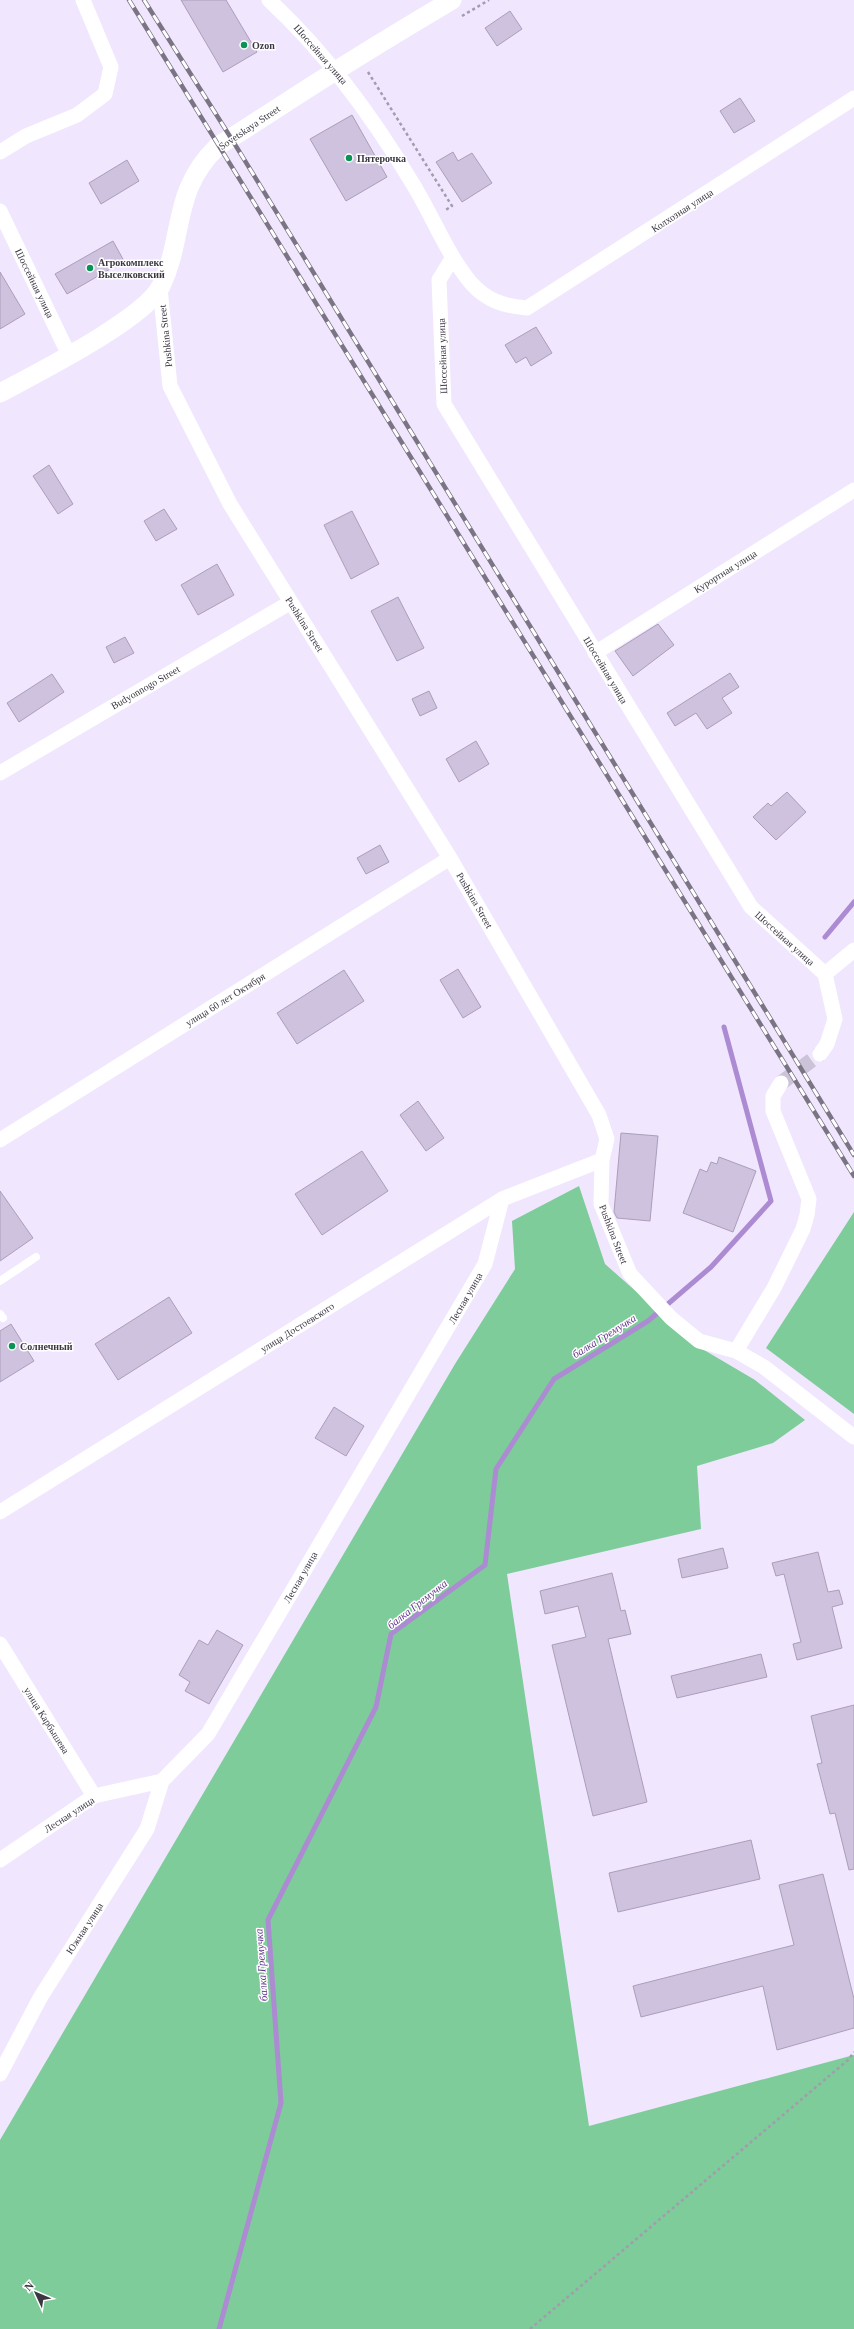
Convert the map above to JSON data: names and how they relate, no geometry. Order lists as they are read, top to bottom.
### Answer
{
  "streets": {
    "street": [
      "Шоссейная улица",
      "Sovetskaya Street",
      "Колхозная улица",
      "Pushkina Street",
      "Курортная улица",
      "Budyonnogo Street",
      "улица 60 лет Октября",
      "Лесная улица",
      "улица Достоевского",
      "улица Карбышева",
      "Южная улица"
    ]
  },
  "crossings": [
    ["Шоссейная улица", "Sovetskaya Street"],
    ["Шоссейная улица", "Колхозная улица"],
    ["Шоссейная улица", "Курортная улица"],
    ["Sovetskaya Street", "Pushkina Street"],
    ["Pushkina Street", "Budyonnogo Street"],
    ["Pushkina Street", "улица 60 лет Октября"],
    ["Pushkina Street", "улица Достоевского"],
    ["Лесная улица", "улица Достоевского"],
    ["Лесная улица", "улица Карбышева"],
    ["Лесная улица", "Южная улица"]
  ],
  "water": ["балка Гремучка"],
  "places": [
    "Ozon",
    "Пятерочка",
    "Агрокомплекс Выселковский",
    "Солнечный"
  ],
  "north": "top left"
}
